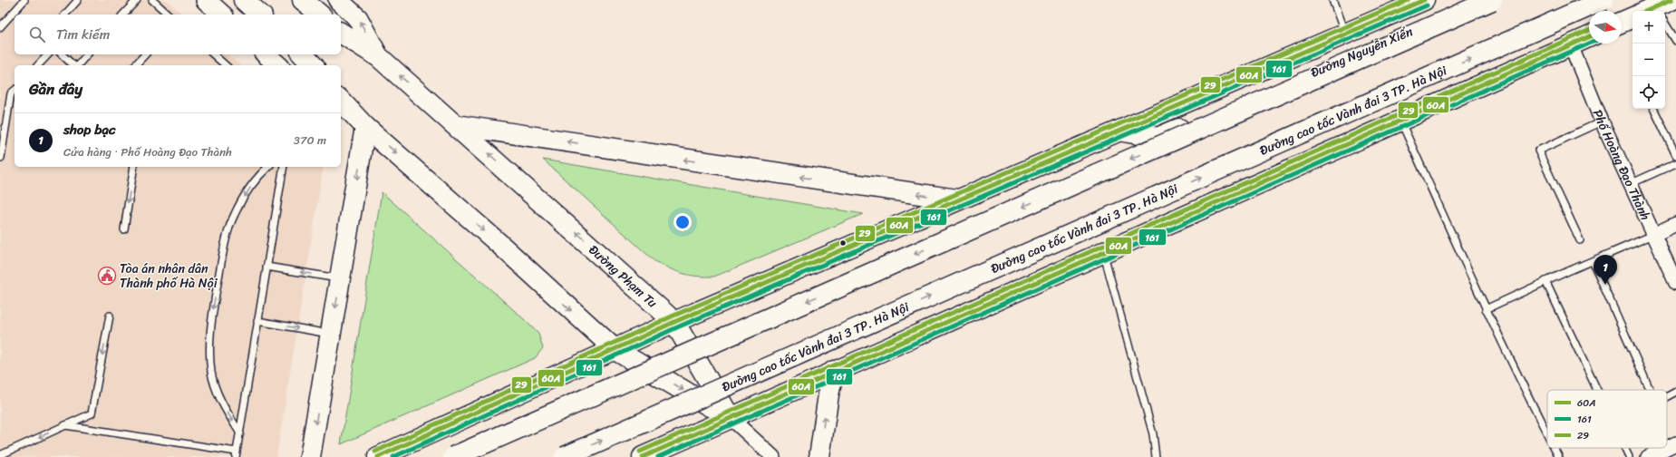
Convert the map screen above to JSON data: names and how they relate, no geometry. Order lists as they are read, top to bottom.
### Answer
{
  "streets": {
    "main road": ["Đường Nguyễn Xiển", "Đường cao tốc Vành đai 3 TP. Hà Nội", "Đường Phạm Tu"],
    "street": ["Phố Hoàng Đạo Thành"]
  },
  "crossings": [
    ["Đường Nguyễn Xiển", "Đường Phạm Tu"]
  ],
  "places": {
    "public building": ["Tòa án nhân dân Thành phố Hà Nội"]
  },
  "lines": ["transit line 60A", "transit line 29", "transit line 161"],
  "legend": ["60A", "161", "29"],
  "north": "right",
  "page": {
    "map_buttons": ["+", "−"],
    "search": "Tìm kiếm",
    "heading": "Gần đây",
    "list": [
      {
        "mark": "1",
        "name": "shop bạc",
        "note": "Cửa hàng · Phố Hoàng Đạo Thành",
        "value": "370 m"
      }
    ],
    "pins": "1"
  }
}
